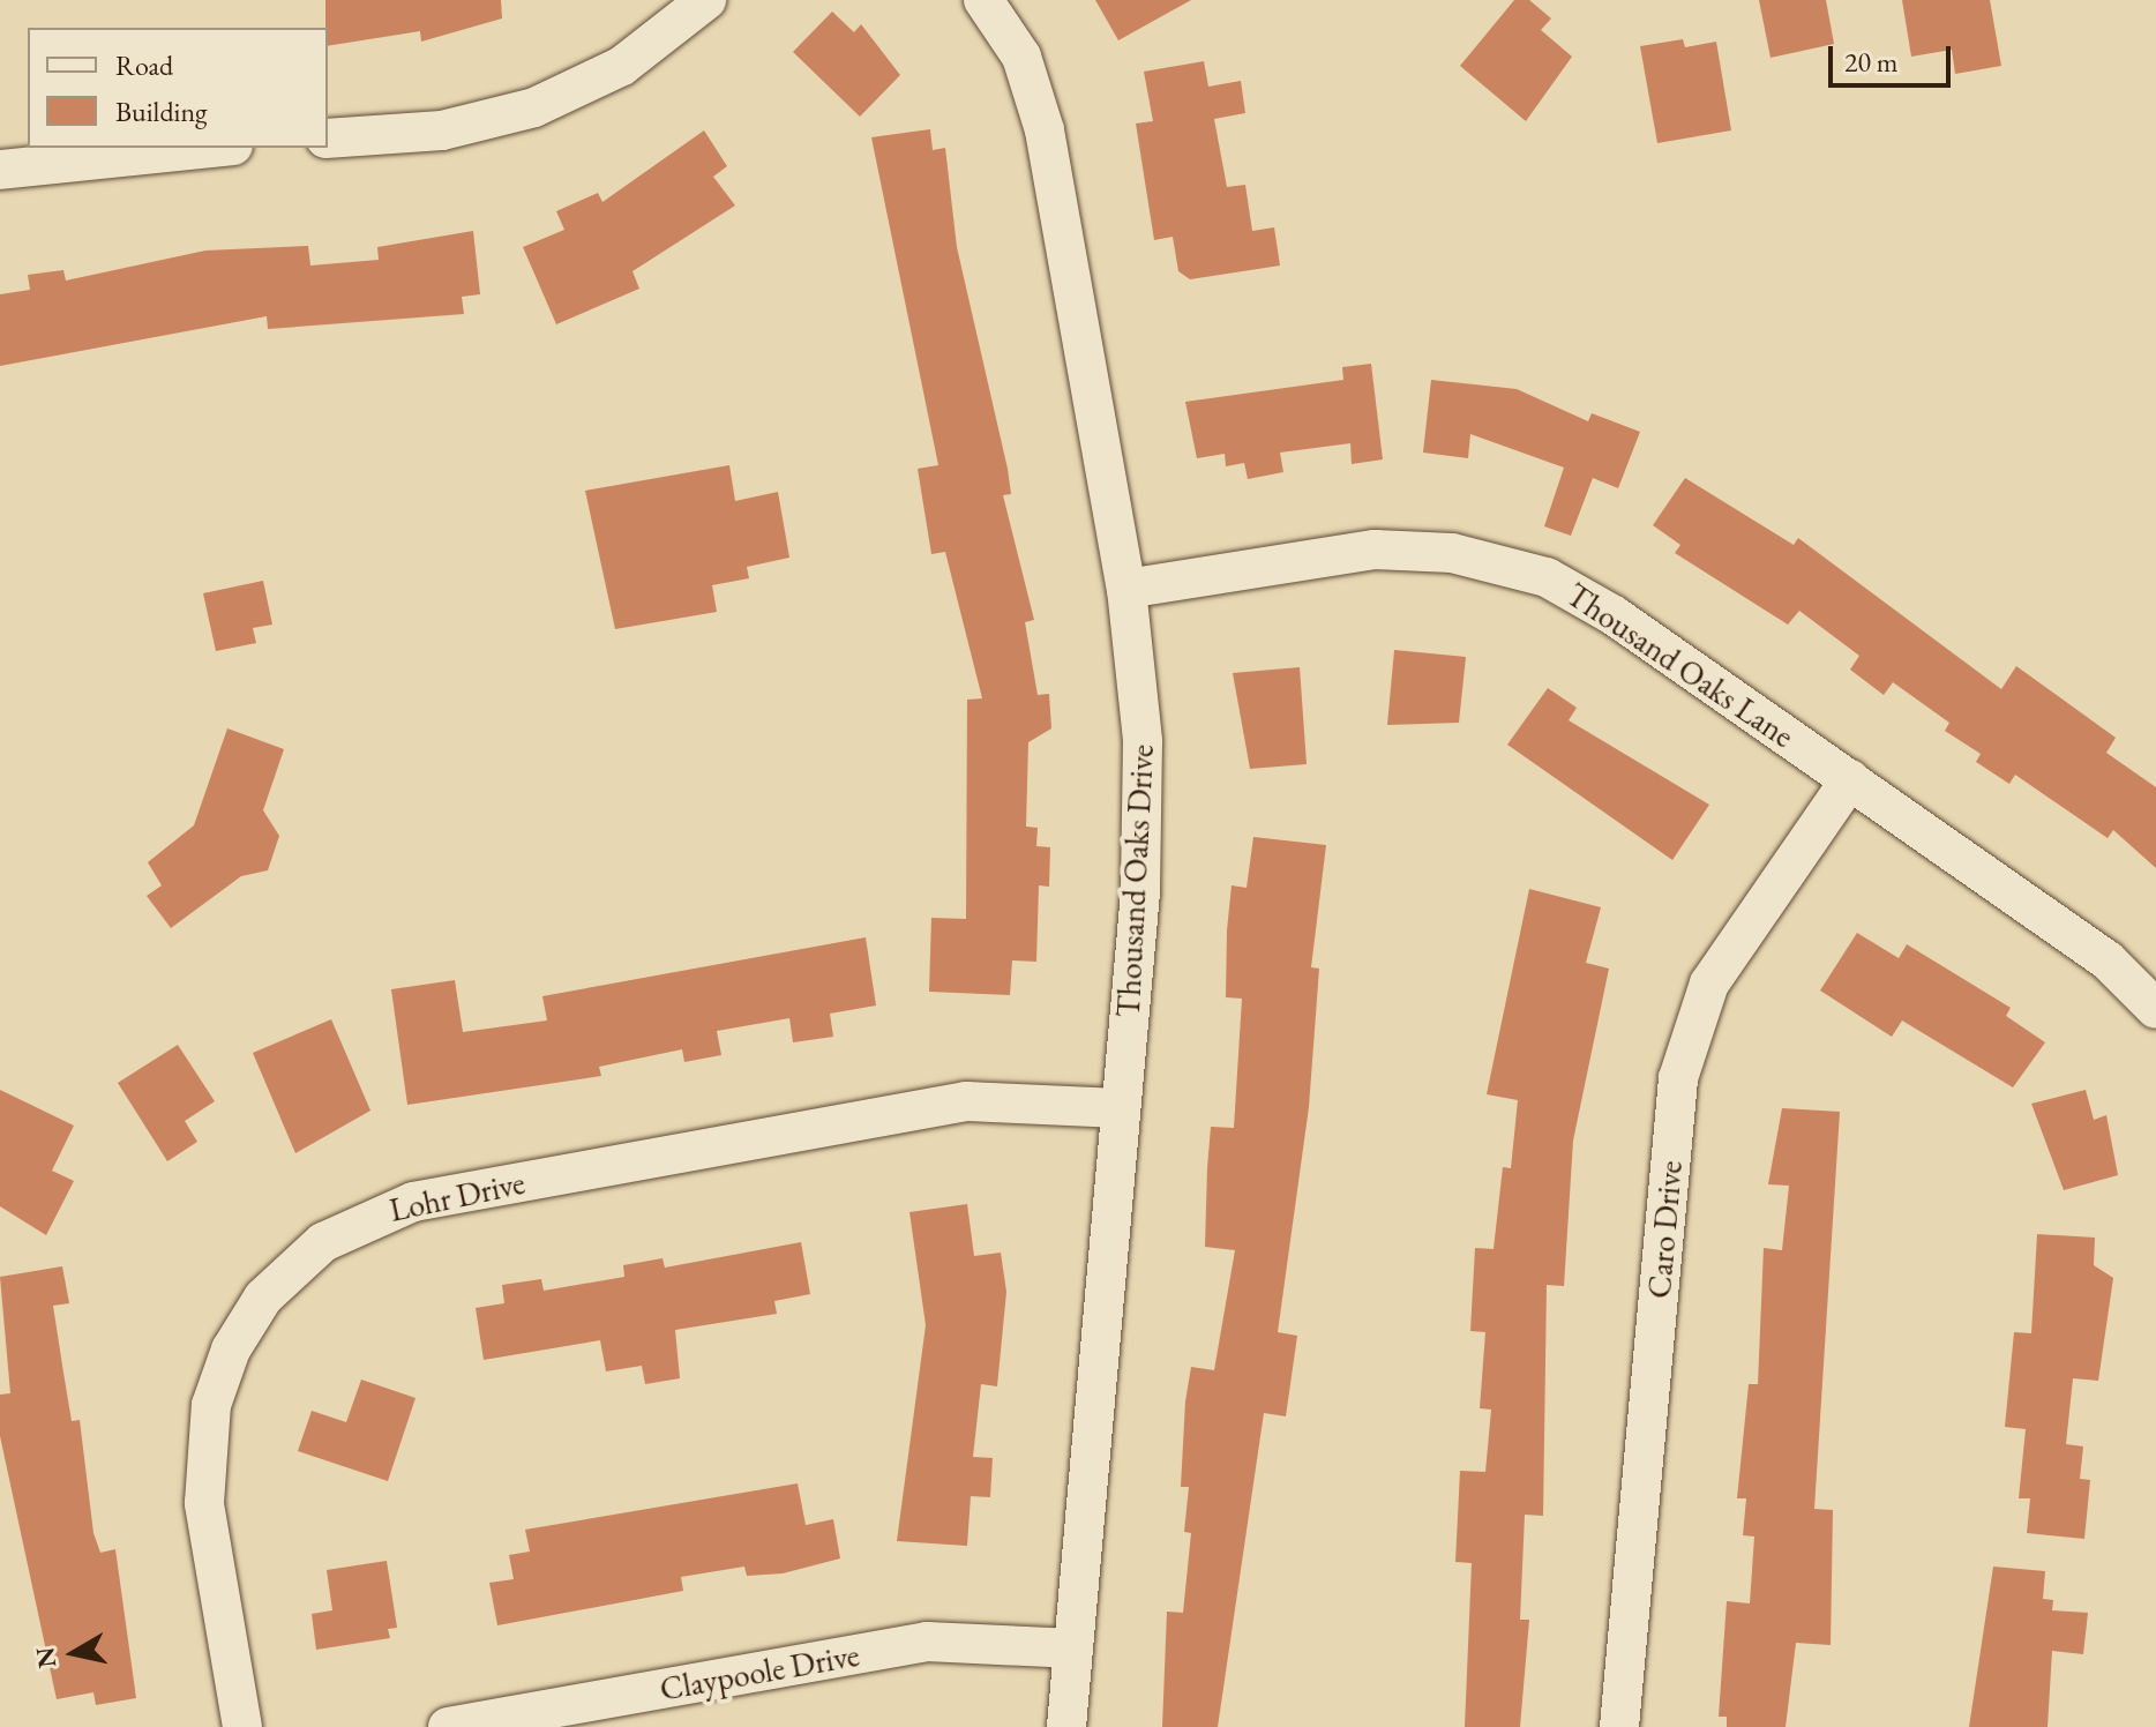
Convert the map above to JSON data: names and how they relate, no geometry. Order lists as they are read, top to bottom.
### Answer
{
  "streets": {
    "street": [
      "Thousand Oaks Lane",
      "Thousand Oaks Drive",
      "Lohr Drive",
      "Caro Drive",
      "Claypoole Drive"
    ]
  },
  "crossings": [
    ["Thousand Oaks Lane", "Thousand Oaks Drive"],
    ["Thousand Oaks Lane", "Caro Drive"],
    ["Thousand Oaks Drive", "Lohr Drive"],
    ["Thousand Oaks Drive", "Claypoole Drive"]
  ],
  "legend": ["Road", "Building"],
  "scale_bar": "20 m",
  "north": "left"
}
